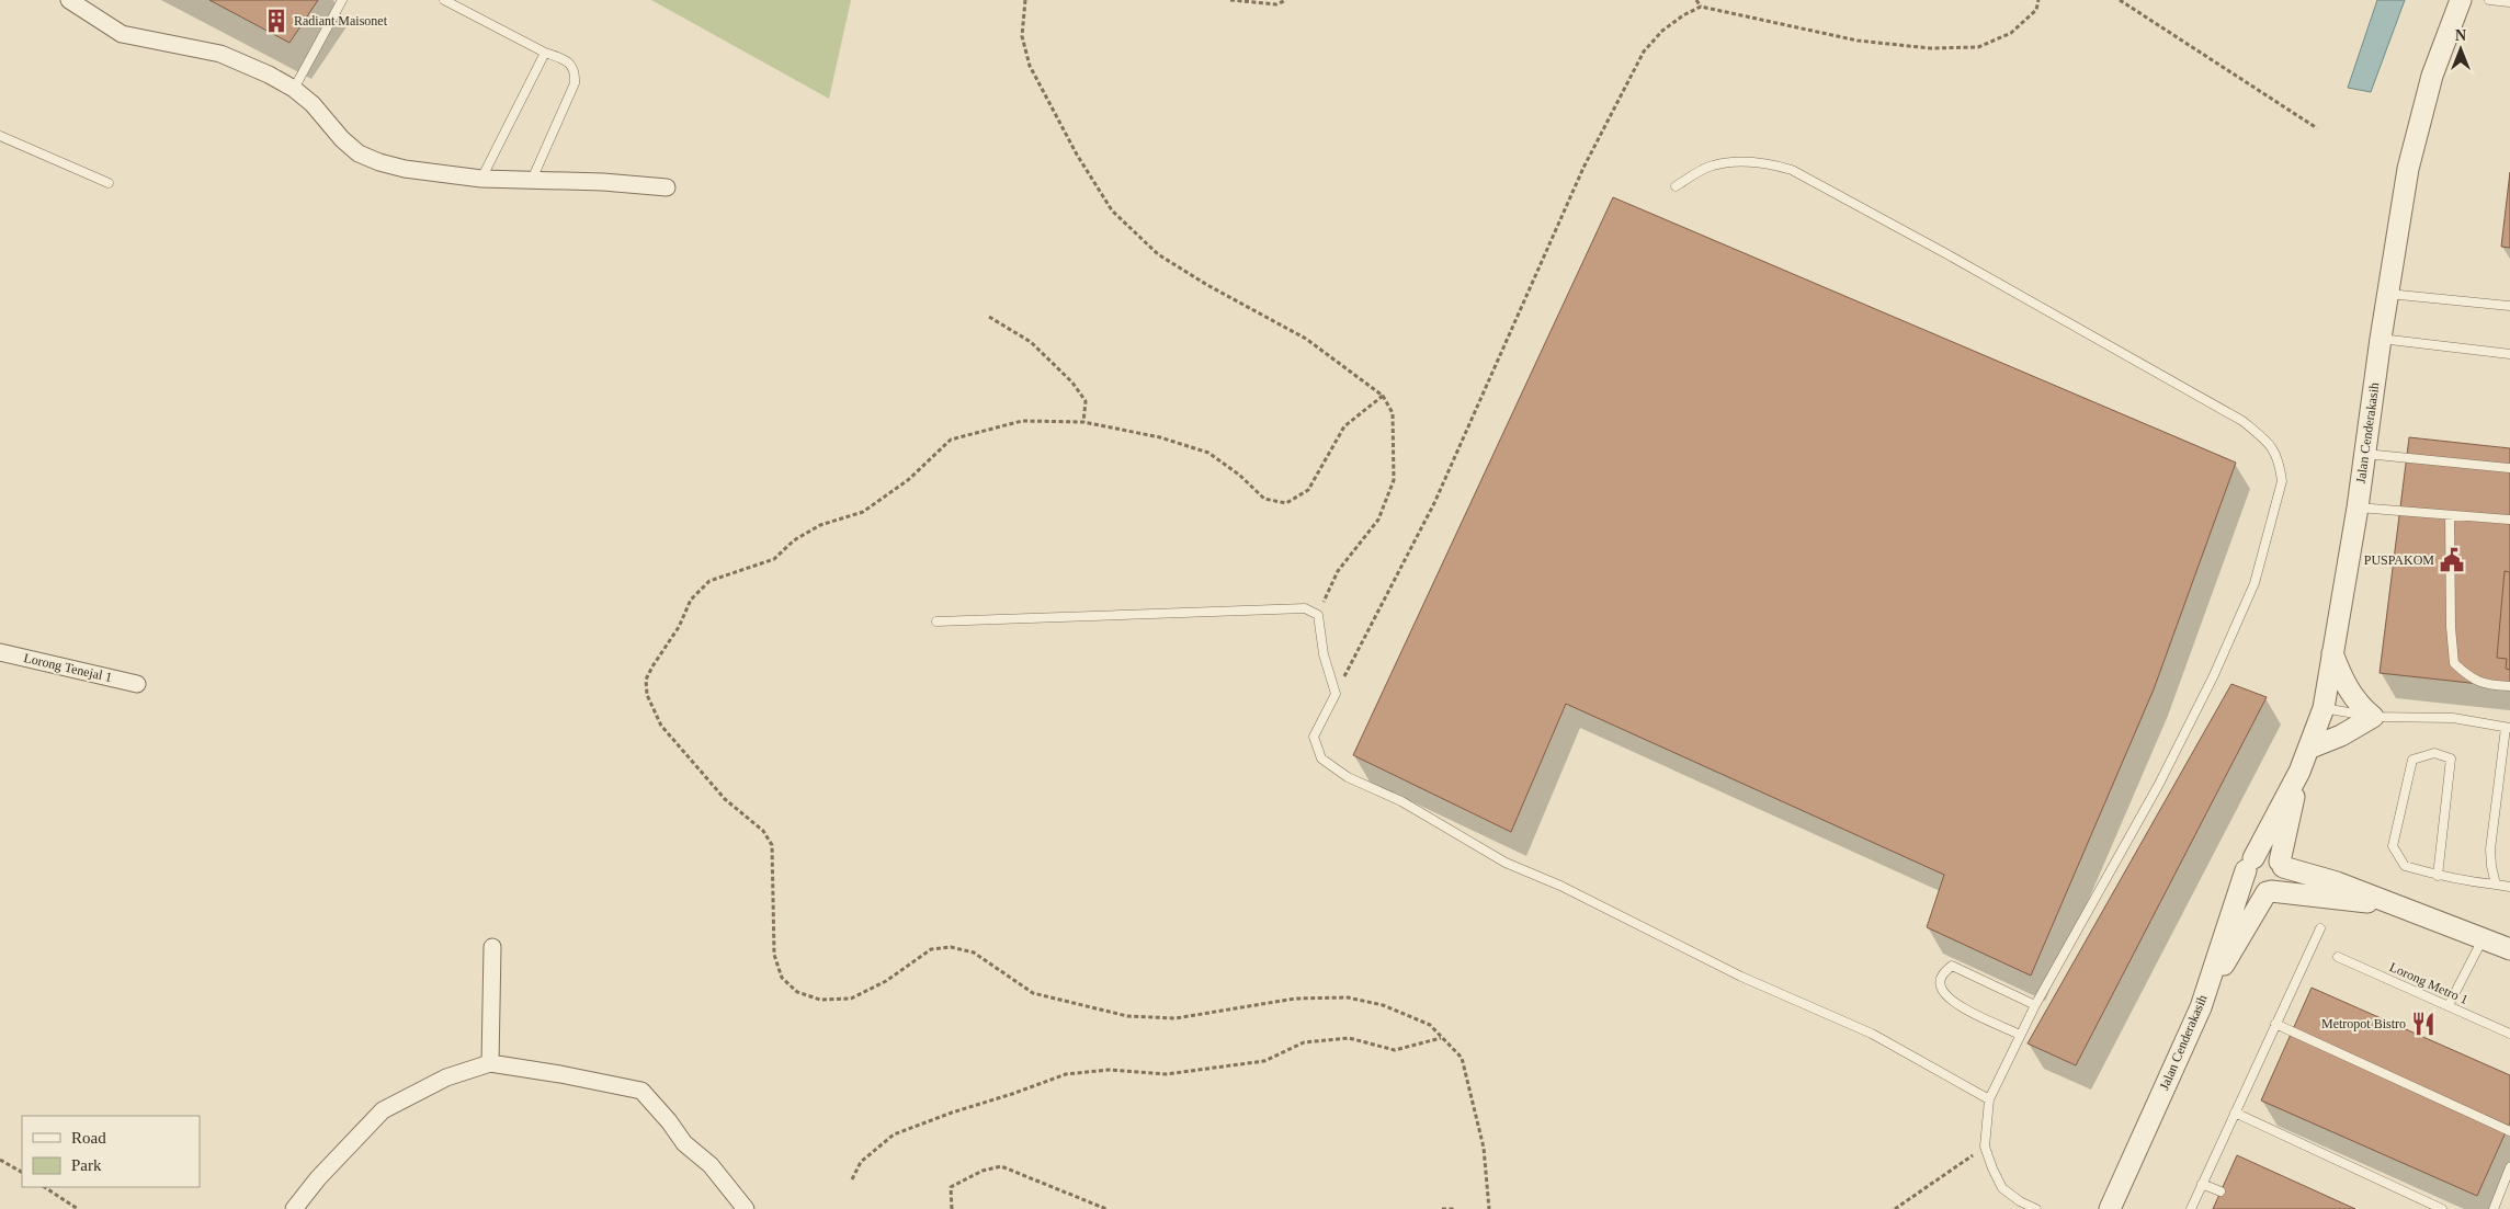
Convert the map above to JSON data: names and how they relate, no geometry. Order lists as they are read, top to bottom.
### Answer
{
  "streets": {
    "street": ["Jalan Cenderakasih", "Lorong Tenejal 1"],
    "lane": ["Lorong Metro 1"]
  },
  "places": {
    "building": ["Radiant Maisonet"],
    "public building": ["PUSPAKOM"],
    "restaurant": ["Metropot Bistro"]
  },
  "legend": ["Road", "Park"],
  "north": "top"
}
